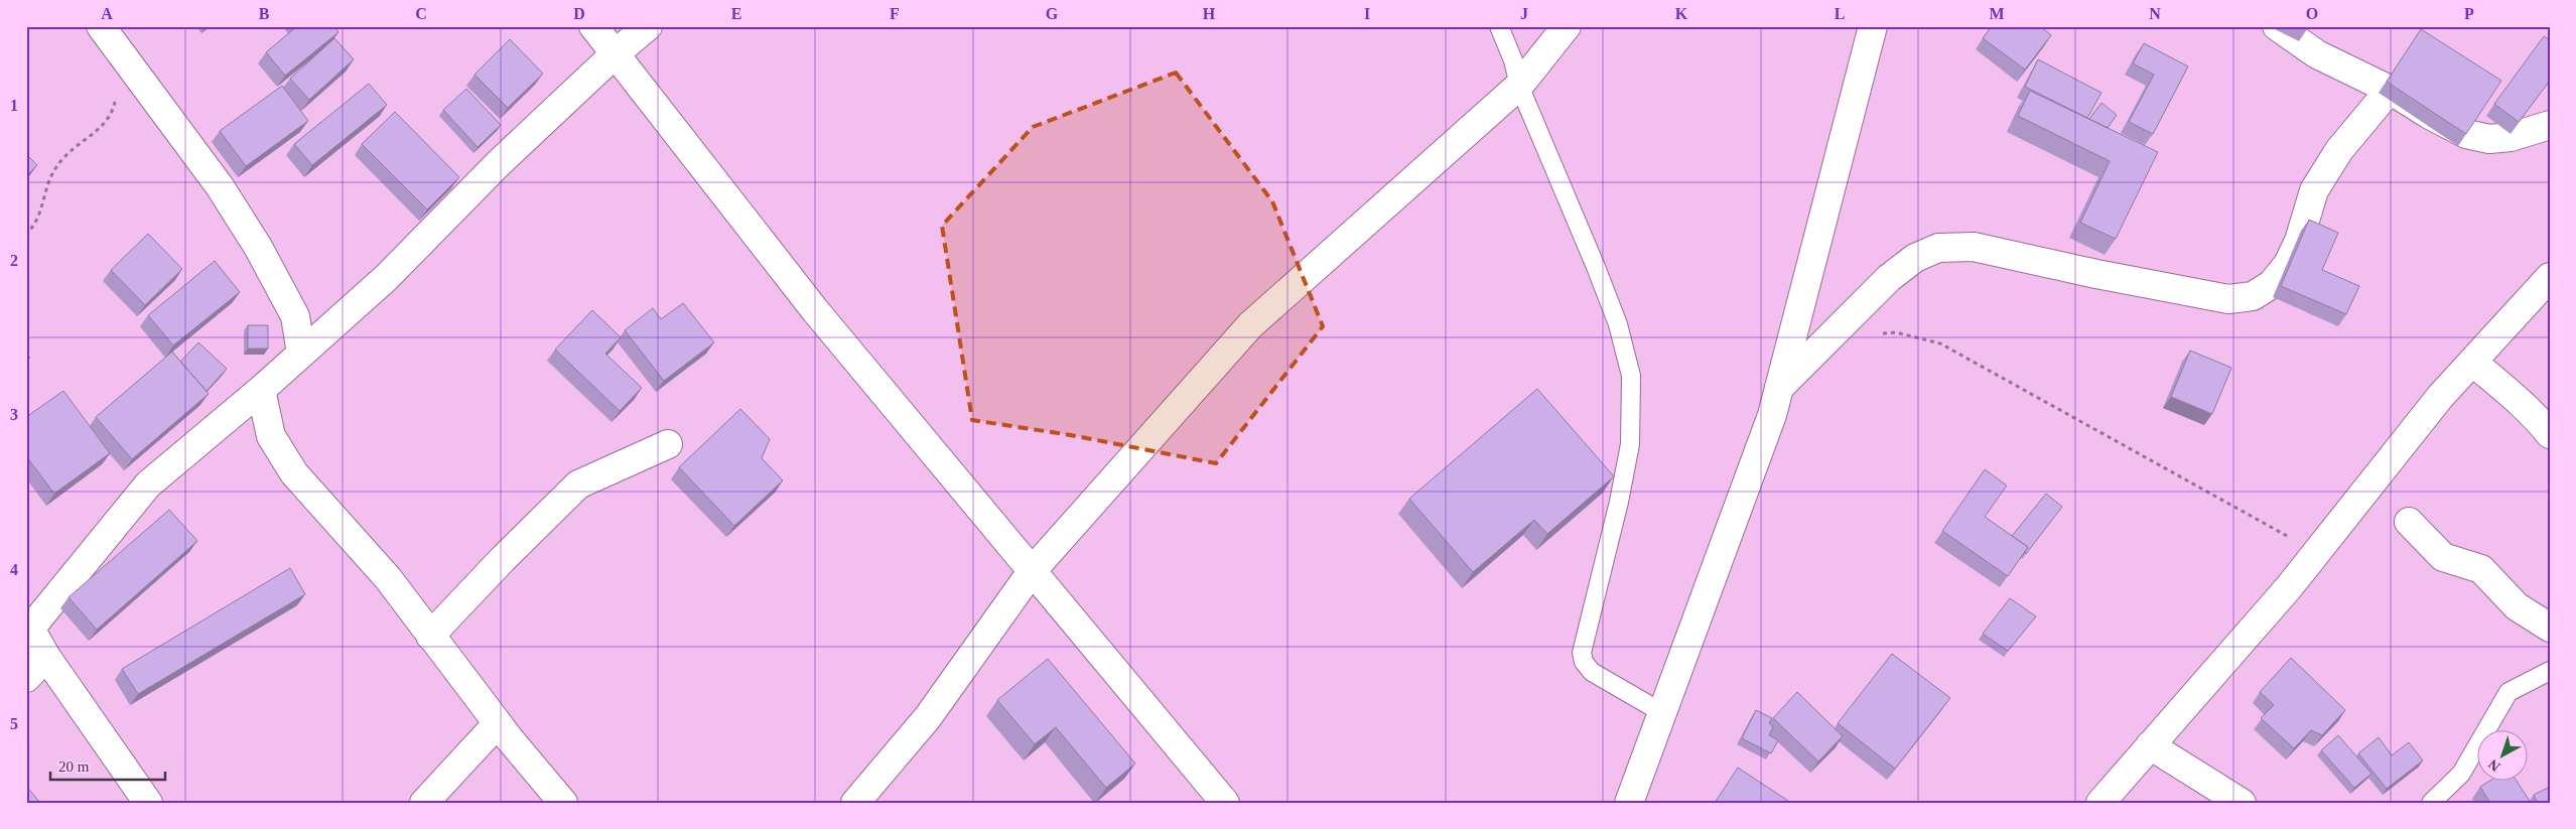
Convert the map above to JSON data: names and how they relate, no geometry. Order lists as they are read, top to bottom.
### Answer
{
  "scale_bar": "20 m",
  "north": "bottom left",
  "grid": {
    "columns": [
      "A",
      "B",
      "C",
      "D",
      "E",
      "F",
      "G",
      "H",
      "I",
      "J",
      "K",
      "L",
      "M",
      "N",
      "O",
      "P"
    ],
    "rows": [
      "1",
      "2",
      "3",
      "4",
      "5"
    ]
  }
}
